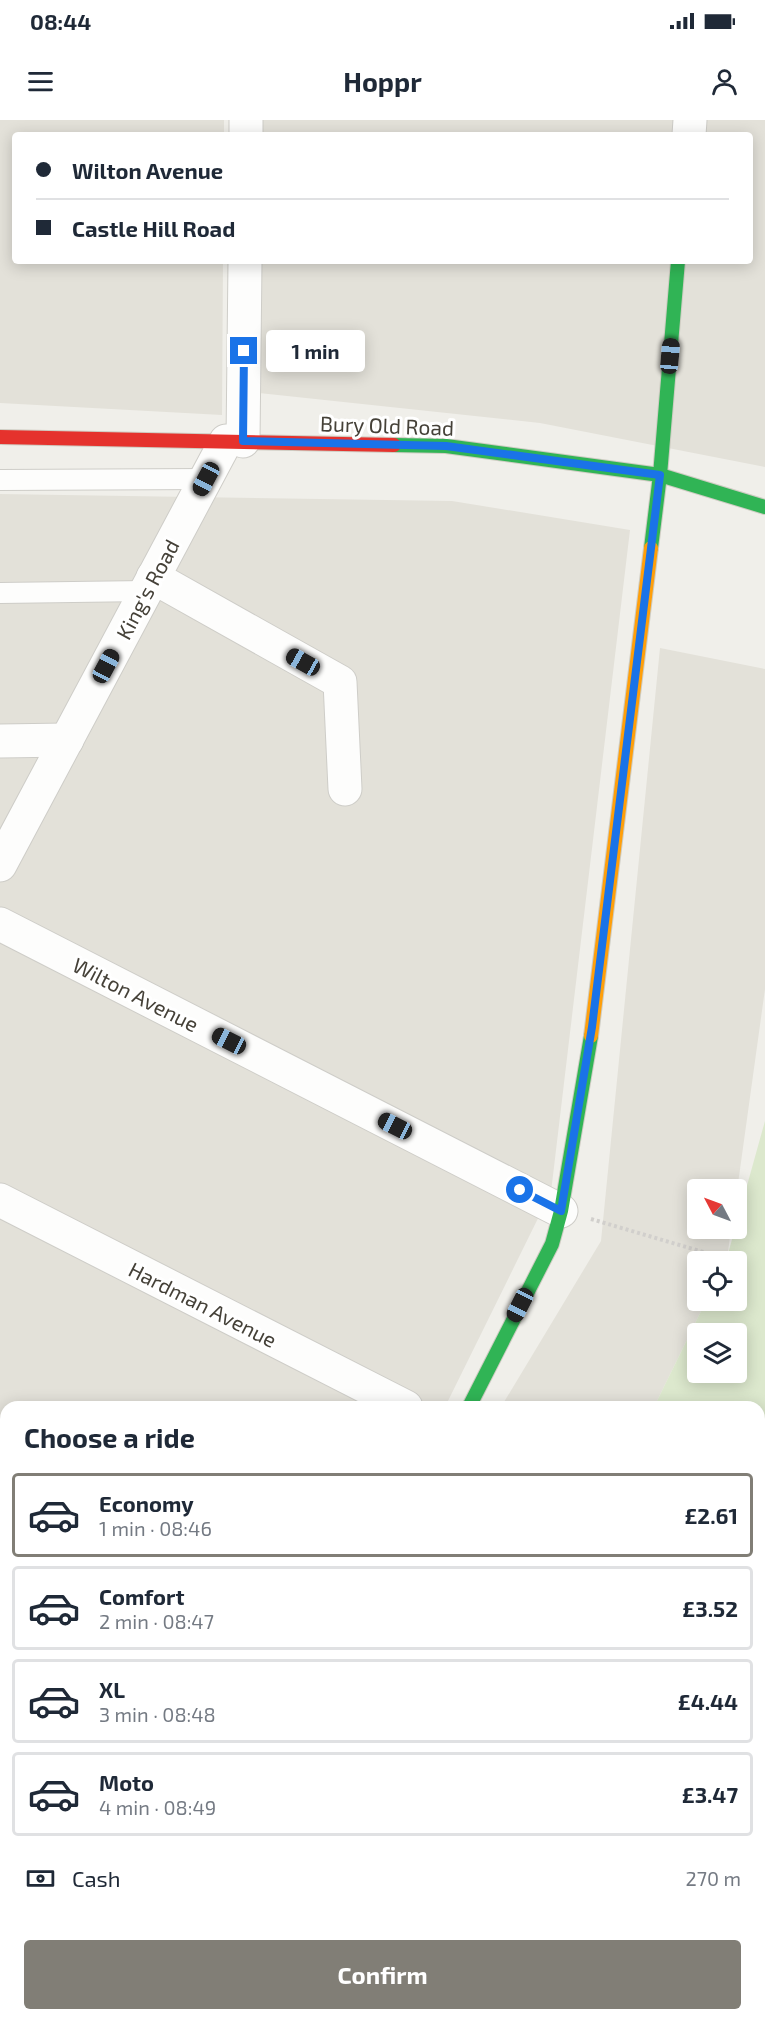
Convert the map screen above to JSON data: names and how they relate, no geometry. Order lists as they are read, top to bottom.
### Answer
{
  "streets": {
    "street": [
      "Bury Old Road",
      "King's Road",
      "Wilton Avenue",
      "Hardman Avenue"
    ]
  },
  "crossings": [
    ["Bury Old Road", "King's Road"]
  ],
  "north": "top left",
  "page": {
    "status": "08:44",
    "header": "Hoppr",
    "banner": ["Wilton Avenue", "Castle Hill Road"],
    "bubble": "1 min",
    "heading": "Choose a ride",
    "list": [
      {
        "name": "Economy",
        "note": "1 min · 08:46",
        "value": "£2.61"
      },
      {
        "name": "Comfort",
        "note": "2 min · 08:47",
        "value": "£3.52"
      },
      {
        "name": "XL",
        "note": "3 min · 08:48",
        "value": "£4.44"
      },
      {
        "name": "Moto",
        "note": "4 min · 08:49",
        "value": "£3.47"
      }
    ],
    "pay": ["Cash", "270 m"],
    "buttons": "Confirm"
  }
}
